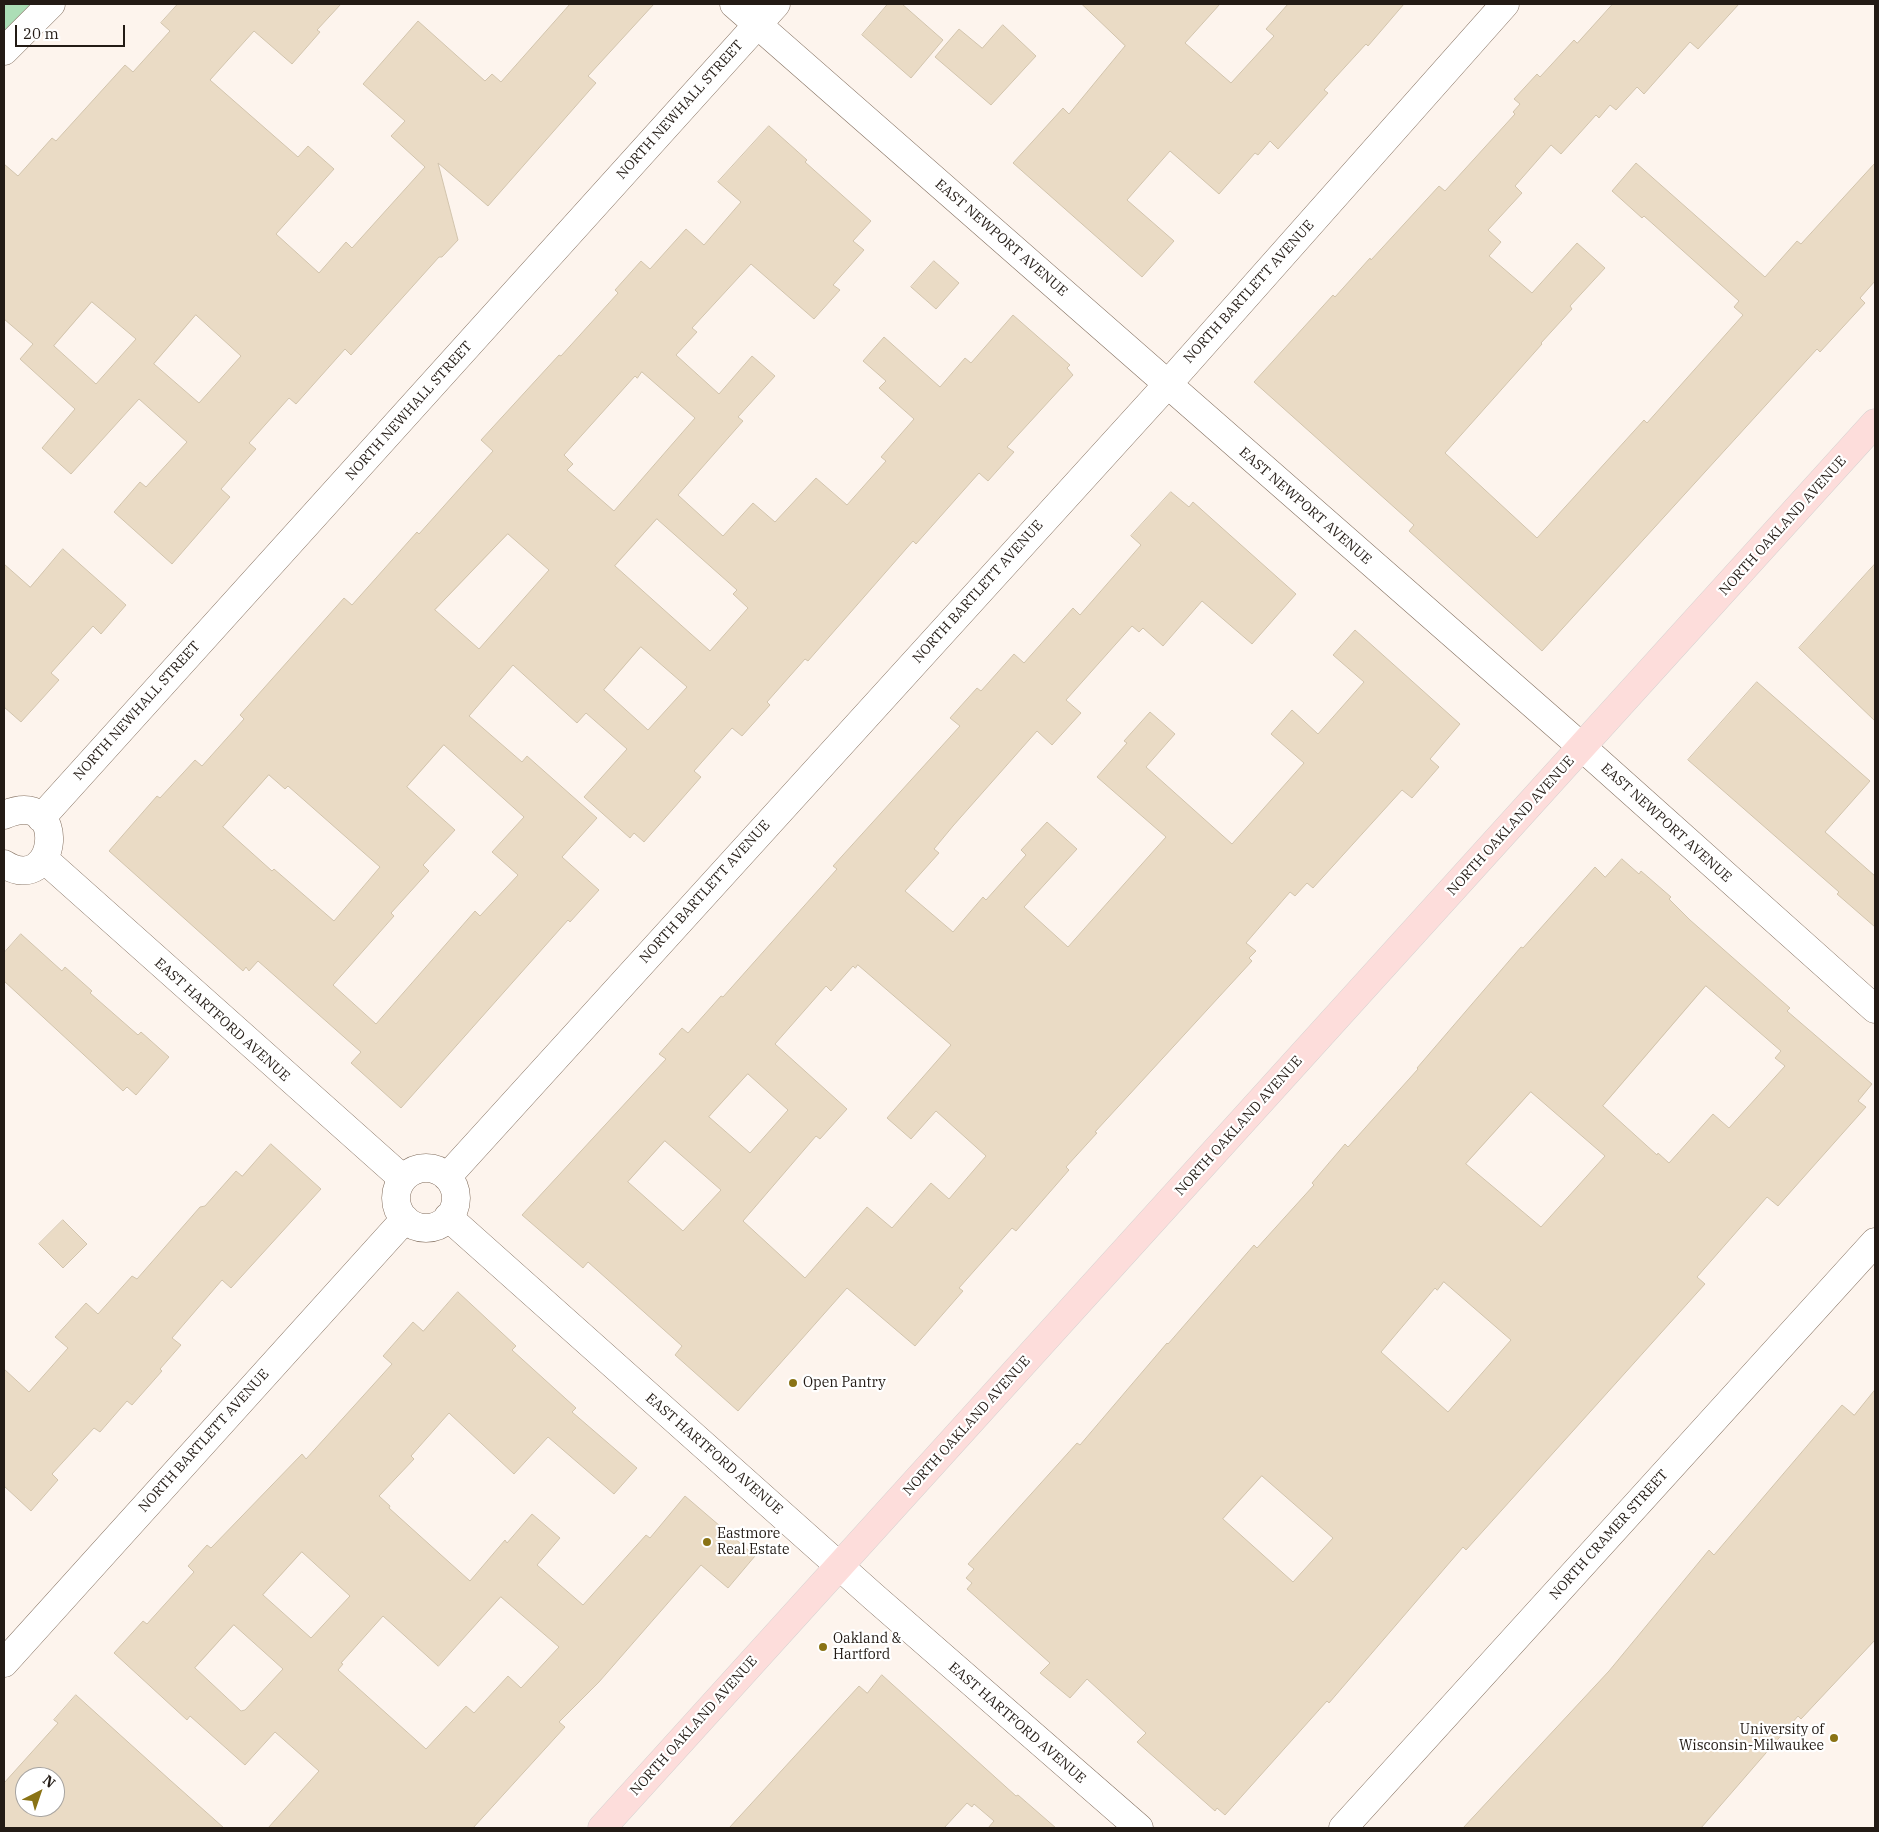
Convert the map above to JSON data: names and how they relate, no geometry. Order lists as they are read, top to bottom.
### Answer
{
  "streets": {
    "main road": ["NORTH OAKLAND AVENUE"],
    "street": [
      "NORTH NEWHALL STREET",
      "EAST NEWPORT AVENUE",
      "NORTH BARTLETT AVENUE",
      "EAST HARTFORD AVENUE",
      "NORTH CRAMER STREET"
    ]
  },
  "crossings": [
    ["NORTH NEWHALL STREET", "EAST NEWPORT AVENUE"],
    ["EAST NEWPORT AVENUE", "NORTH BARTLETT AVENUE"],
    ["EAST NEWPORT AVENUE", "NORTH OAKLAND AVENUE"],
    ["NORTH BARTLETT AVENUE", "EAST HARTFORD AVENUE"],
    ["NORTH OAKLAND AVENUE", "EAST HARTFORD AVENUE"]
  ],
  "places": [
    "Open Pantry",
    "Eastmore Real Estate",
    "Oakland & Hartford",
    "University of Wisconsin-Milwaukee"
  ],
  "scale_bar": "20 m",
  "north": "top right"
}
